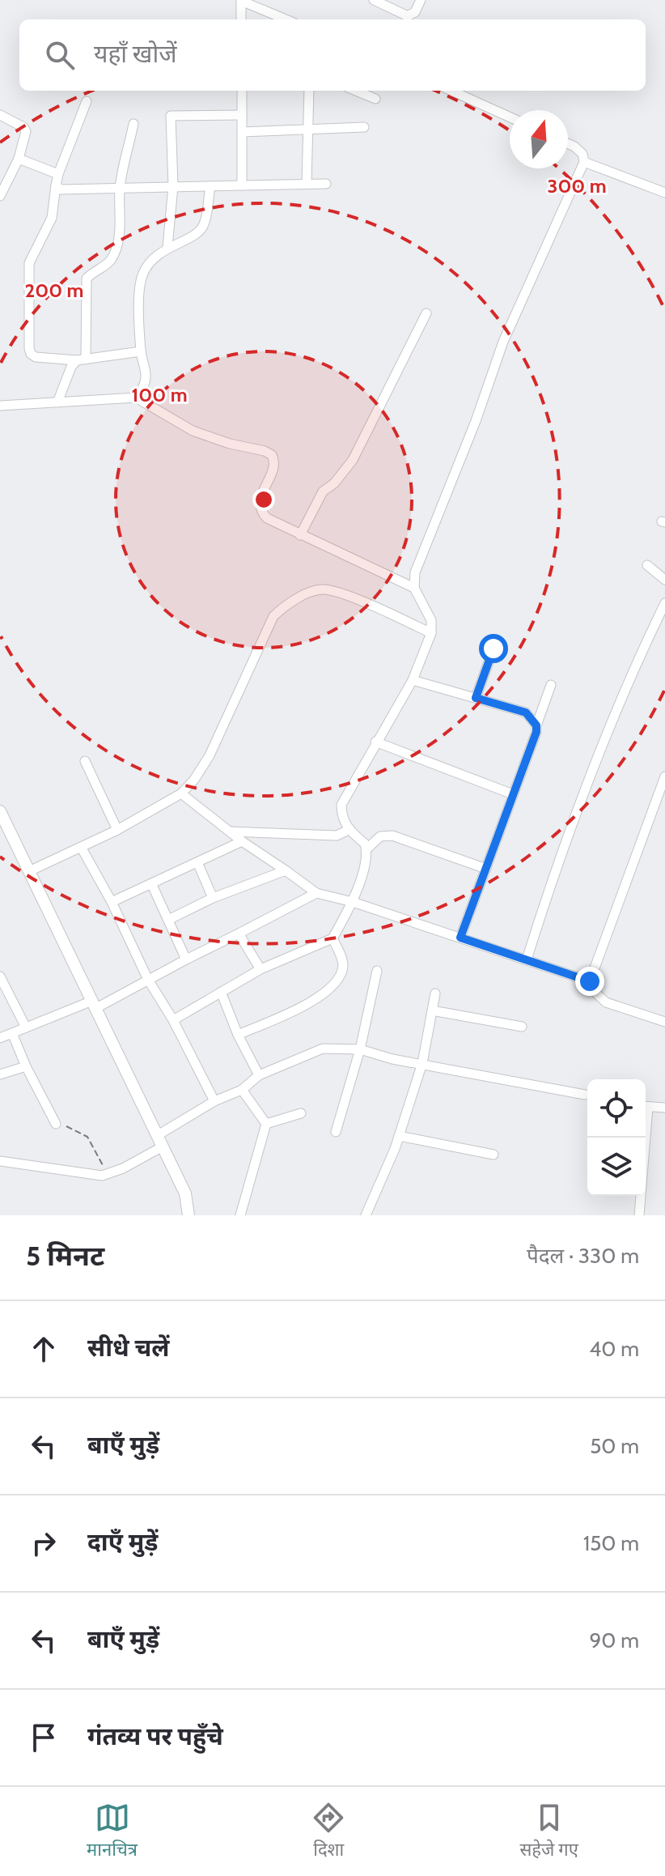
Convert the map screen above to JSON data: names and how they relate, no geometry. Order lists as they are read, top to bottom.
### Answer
{
  "north": "top",
  "page": {
    "search": "यहाँ खोजें",
    "heading": ["5 मिनट", "पैदल · 330 m"],
    "list": [
      ["सीधे चलें", "40 m"],
      ["बाएँ मुड़ें", "50 m"],
      ["दाएँ मुड़ें", "150 m"],
      ["बाएँ मुड़ें", "90 m"],
      "गंतव्य पर पहुँचे"
    ],
    "nav": ["मानचित्र", "दिशा", "सहेजे गए"]
  },
  "rings": ["300 m", "200 m", "100 m"]
}
